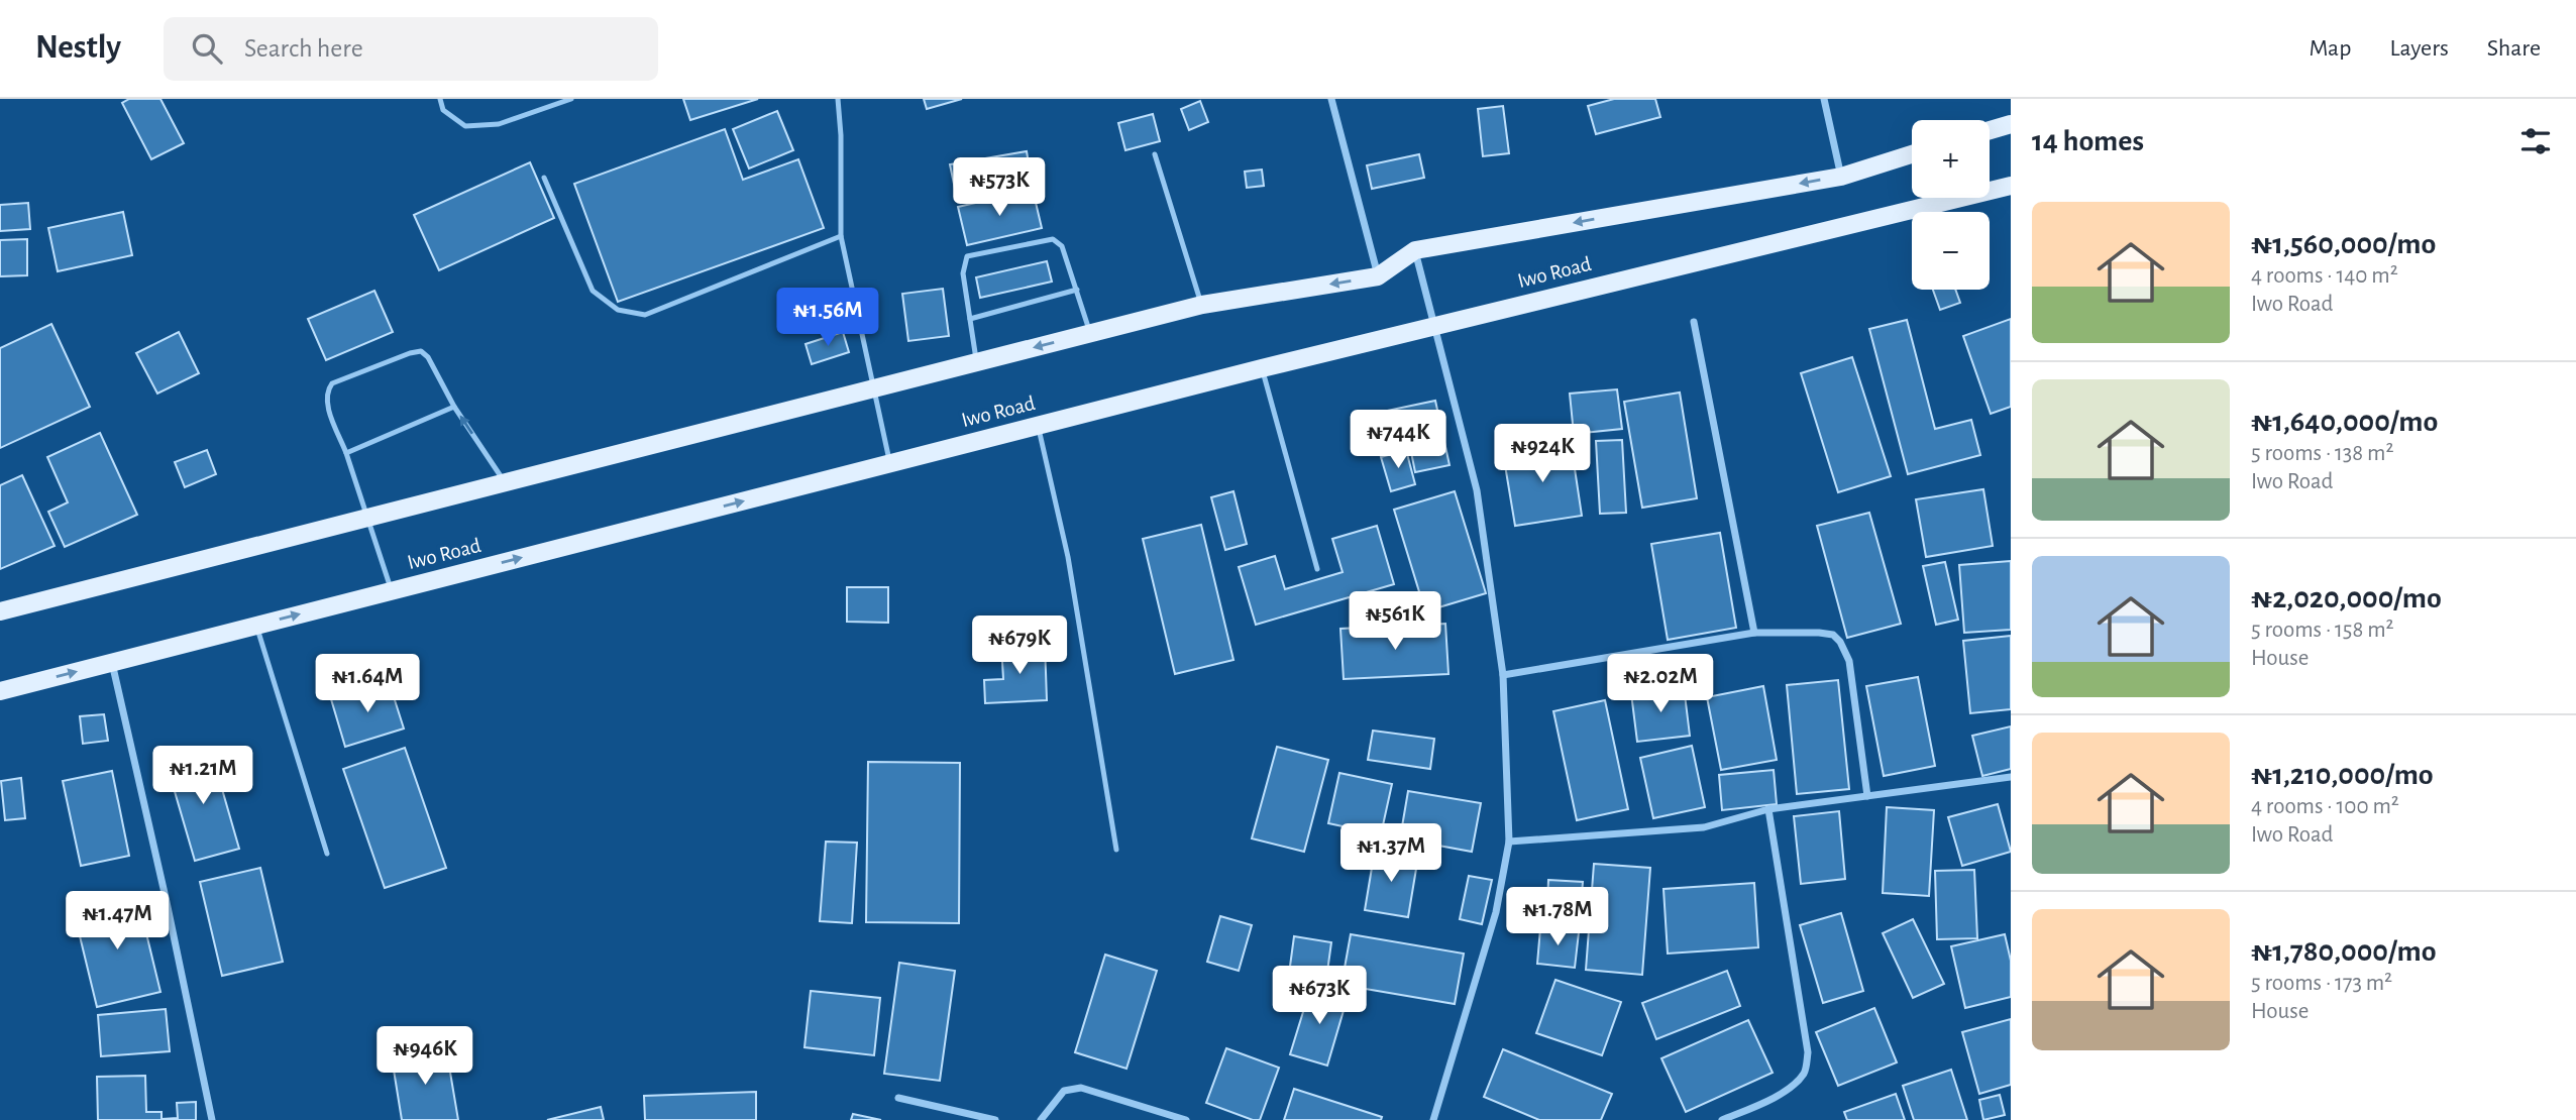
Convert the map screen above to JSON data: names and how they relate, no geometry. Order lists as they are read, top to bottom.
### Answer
{
  "streets": {
    "main road": ["Iwo Road"]
  },
  "page": {
    "header": "Nestly",
    "search": "Search here",
    "nav": ["Map", "Layers", "Share"],
    "heading": "14 homes",
    "map_buttons": ["+", "−"],
    "price": [
      "₦573K",
      "₦1.56M",
      "₦744K",
      "₦924K",
      "₦561K",
      "₦679K",
      "₦1.64M",
      "₦2.02M",
      "₦1.21M",
      "₦1.37M",
      "₦1.78M",
      "₦1.47M",
      "₦673K",
      "₦946K"
    ],
    "list": [
      {
        "name": "₦1,560,000/mo",
        "note": "4 rooms · 140 m² · Iwo Road"
      },
      {
        "name": "₦1,640,000/mo",
        "note": "5 rooms · 138 m² · Iwo Road"
      },
      {
        "name": "₦2,020,000/mo",
        "note": "5 rooms · 158 m² · House"
      },
      {
        "name": "₦1,210,000/mo",
        "note": "4 rooms · 100 m² · Iwo Road"
      },
      {
        "name": "₦1,780,000/mo",
        "note": "5 rooms · 173 m² · House"
      }
    ]
  }
}
